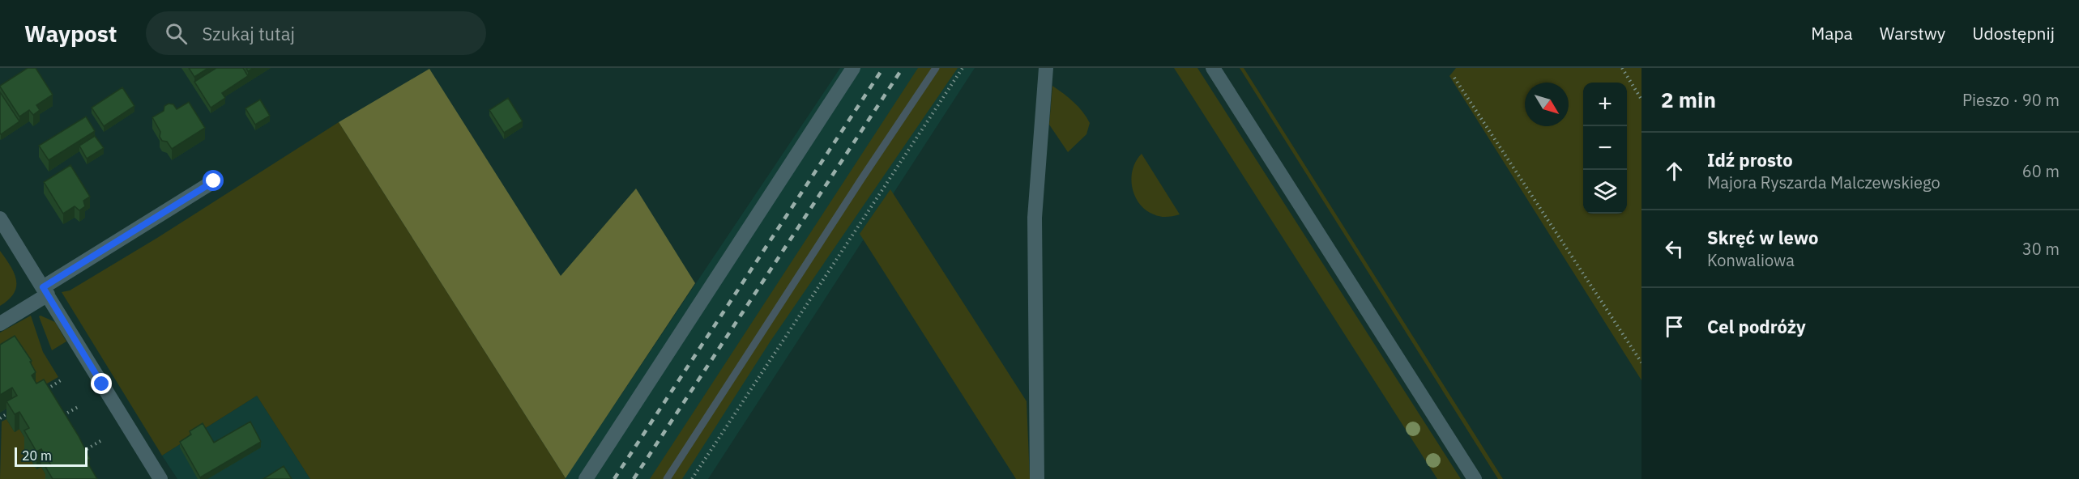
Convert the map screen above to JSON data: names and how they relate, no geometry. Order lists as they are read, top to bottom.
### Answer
{
  "scale_bar": "20 m",
  "north": "bottom right",
  "page": {
    "header": "Waypost",
    "search": "Szukaj tutaj",
    "nav": ["Mapa", "Warstwy", "Udostępnij"],
    "heading": ["2 min", "Pieszo · 90 m"],
    "map_buttons": ["+", "−"],
    "list": [
      ["Idź prosto", "Majora Ryszarda Malczewskiego", "60 m"],
      ["Skręć w lewo", "Konwaliowa", "30 m"],
      "Cel podróży"
    ],
    "scale": "20 m"
  }
}
